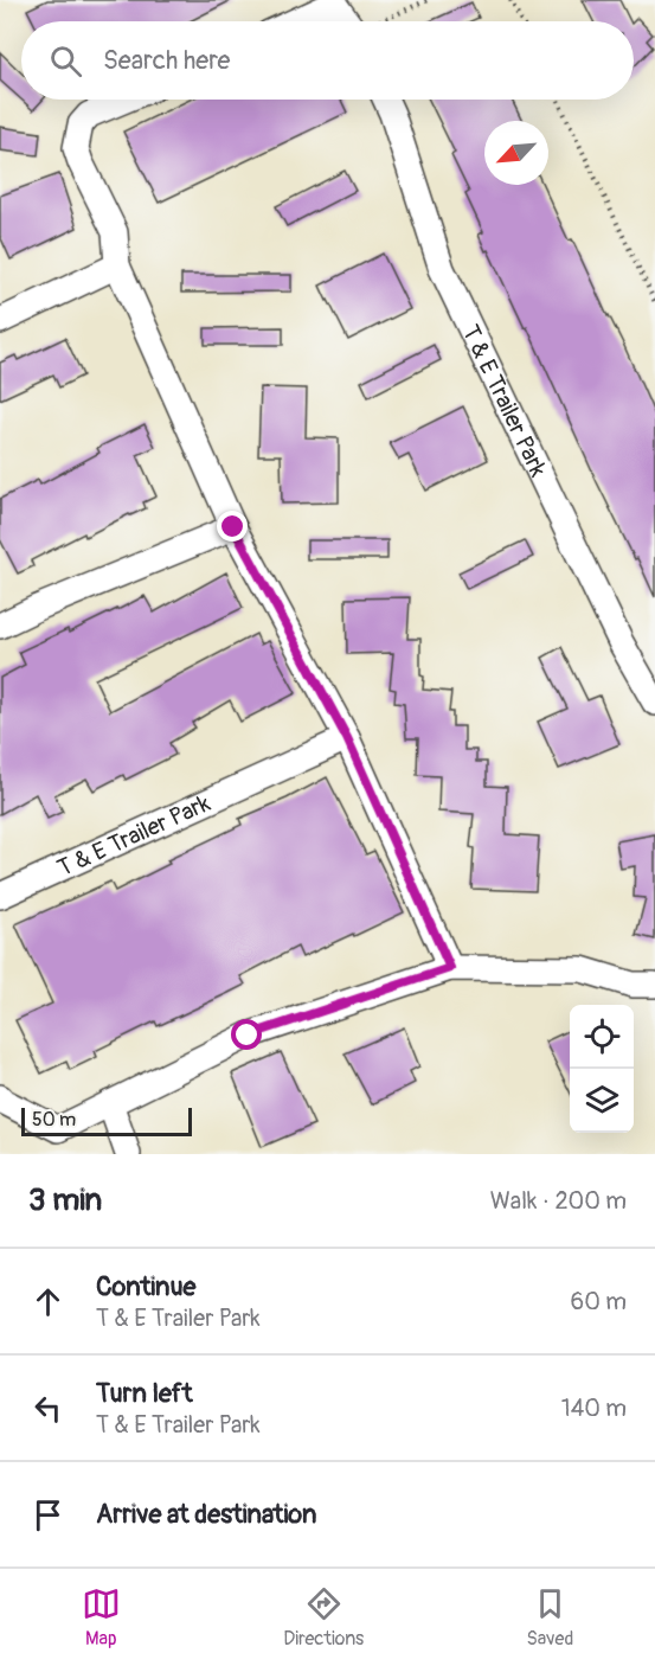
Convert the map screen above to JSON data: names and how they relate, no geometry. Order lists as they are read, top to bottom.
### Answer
{
  "streets": {
    "street": ["T & E Trailer Park"]
  },
  "scale_bar": "50 m",
  "north": "bottom left",
  "page": {
    "search": "Search here",
    "scale": "50 m",
    "heading": ["3 min", "Walk · 200 m"],
    "list": [
      ["Continue", "T & E Trailer Park", "60 m"],
      ["Turn left", "T & E Trailer Park", "140 m"],
      "Arrive at destination"
    ],
    "nav": ["Map", "Directions", "Saved"]
  }
}
